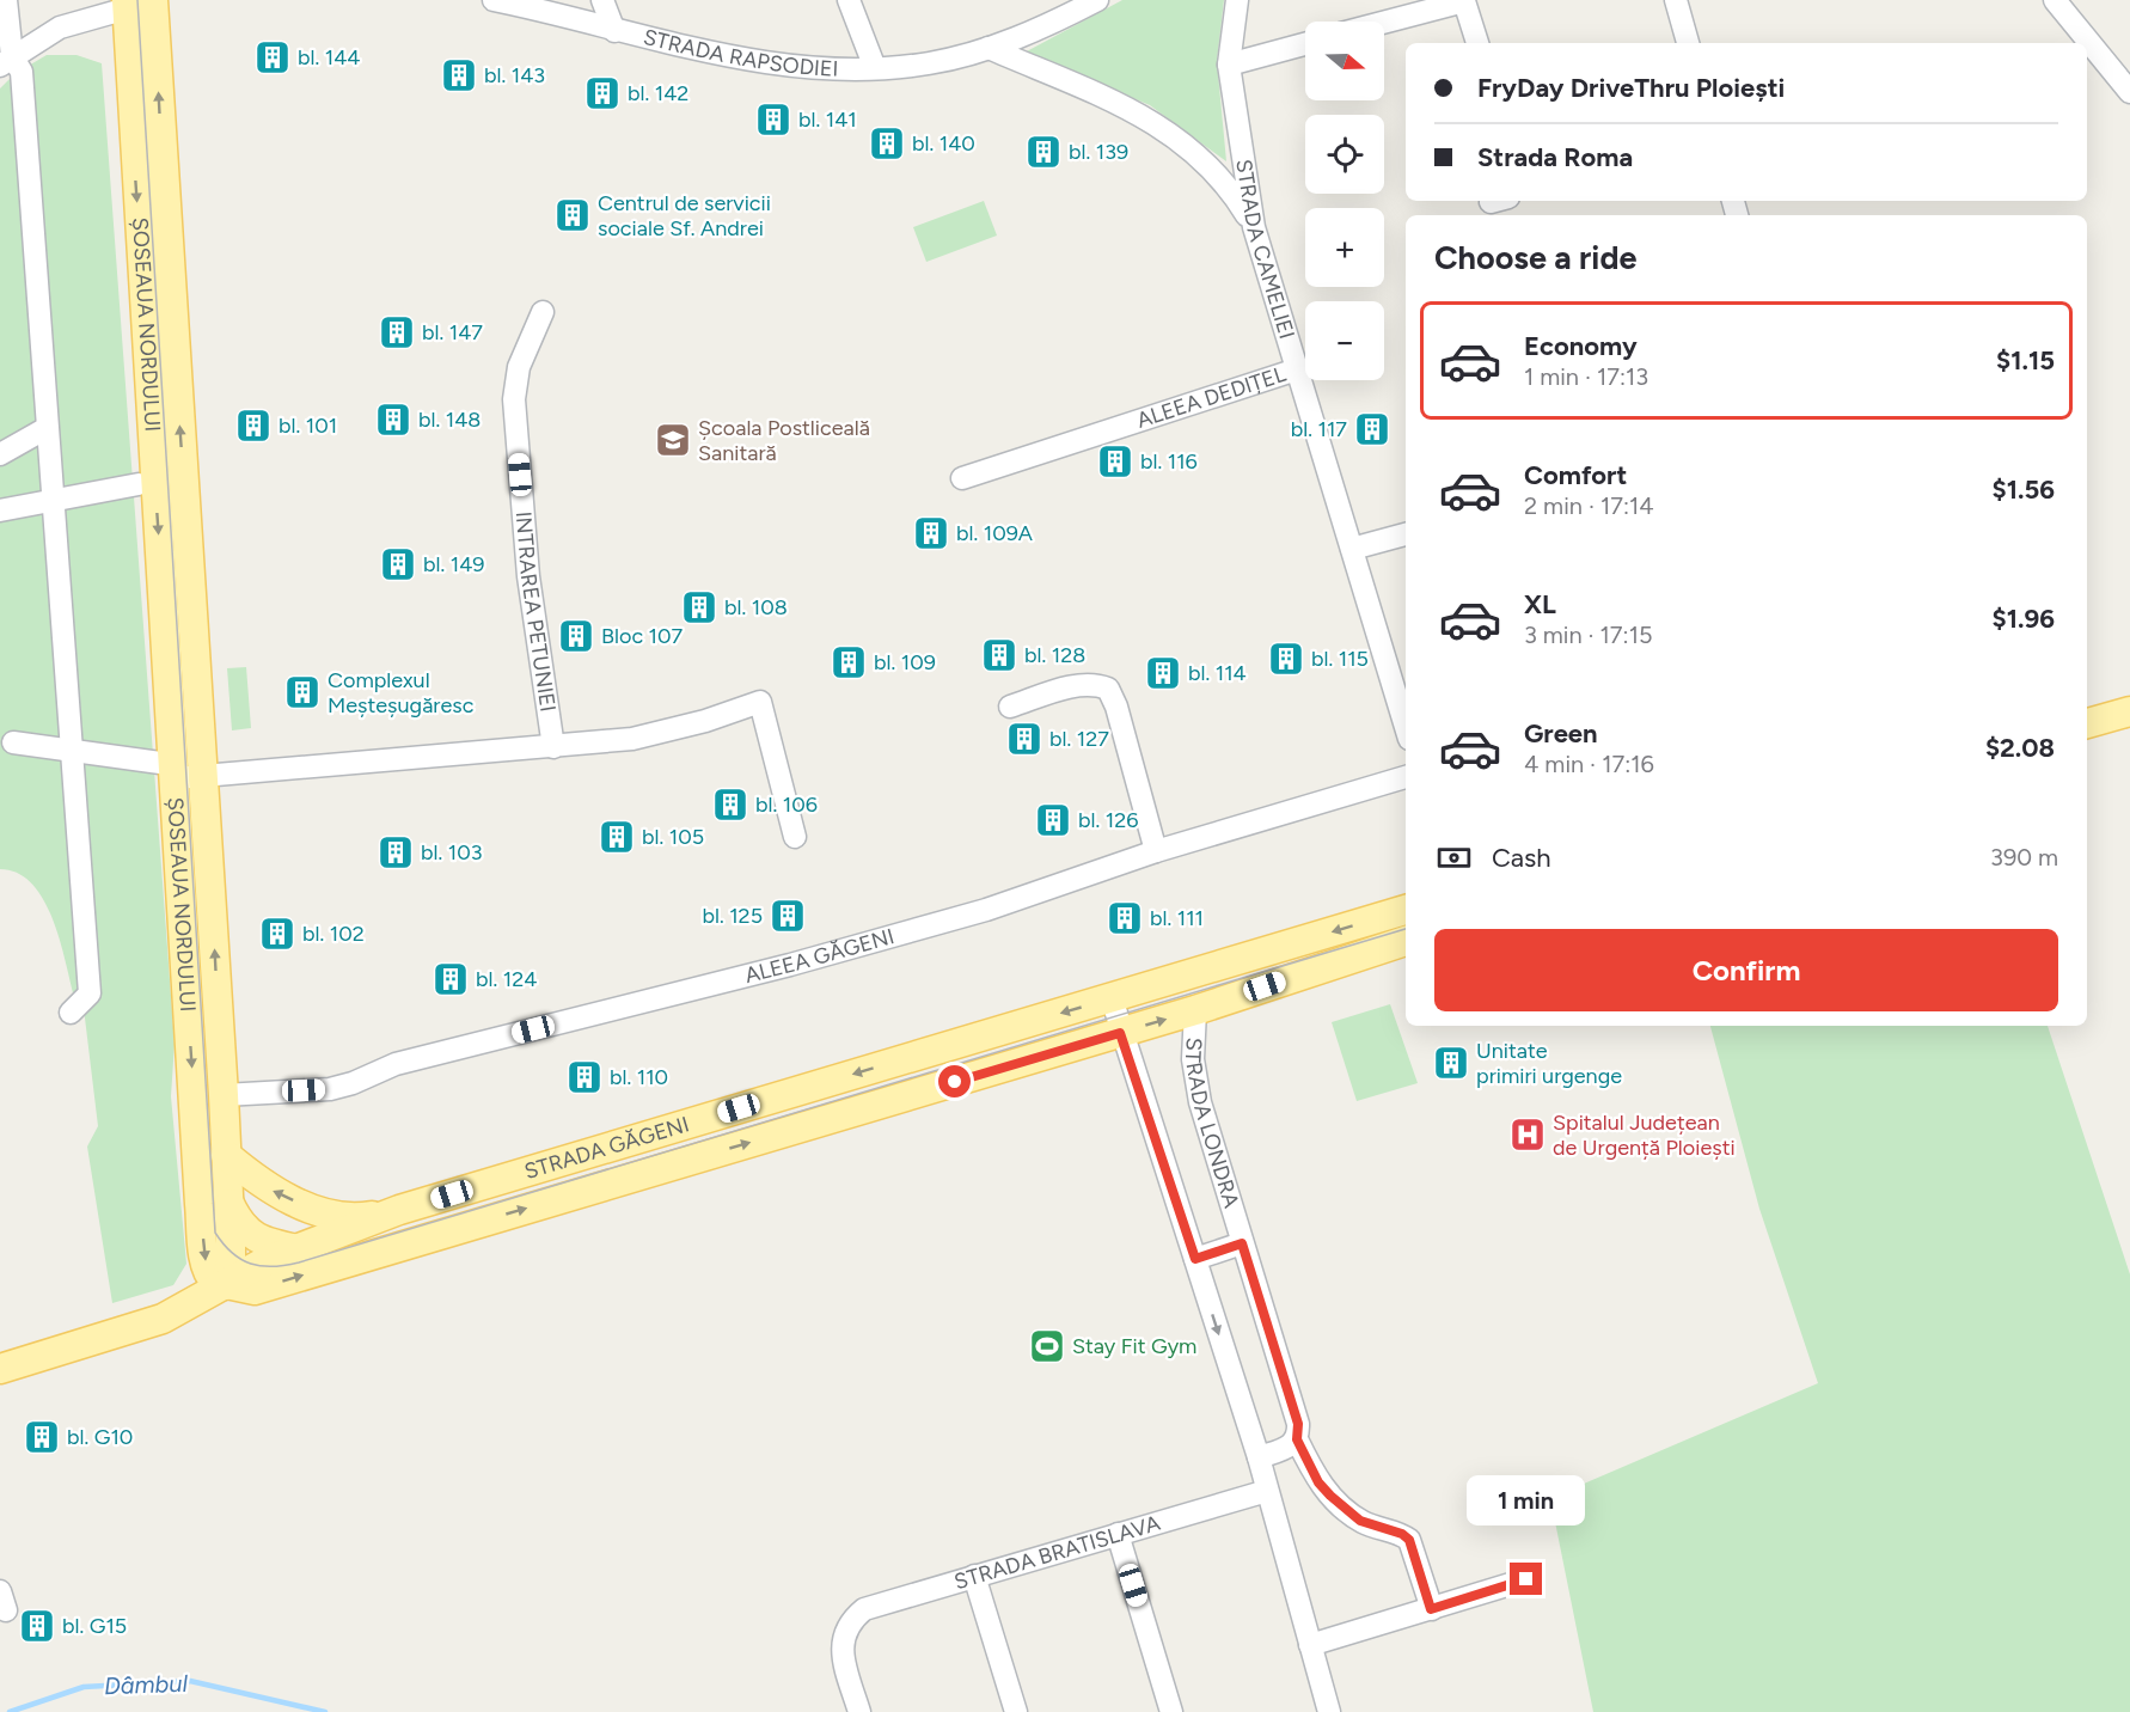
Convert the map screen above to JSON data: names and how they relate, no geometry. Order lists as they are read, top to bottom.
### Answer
{
  "streets": {
    "main road": ["ȘOSEAUA NORDULUI", "STRADA GĂGENI"],
    "street": [
      "STRADA RAPSODIEI",
      "STRADA CAMELIEI",
      "ALEEA DEDIȚEL",
      "INTRAREA PETUNIEI",
      "ALEEA GĂGENI",
      "STRADA LONDRA",
      "STRADA BRATISLAVA"
    ]
  },
  "crossings": [
    ["STRADA CAMELIEI", "ALEEA DEDIȚEL"],
    ["ȘOSEAUA NORDULUI", "ALEEA GĂGENI"],
    ["ȘOSEAUA NORDULUI", "STRADA GĂGENI"],
    ["STRADA LONDRA", "STRADA GĂGENI"]
  ],
  "water": ["Dâmbul"],
  "places": {
    "building": [
      "bl. 144",
      "bl. 143",
      "bl. 142",
      "bl. 141",
      "bl. 140",
      "bl. 139",
      "Centrul de servicii sociale Sf. Andrei",
      "bl. 147",
      "bl. 148",
      "bl. 101",
      "bl. 117",
      "bl. 116",
      "bl. 109A",
      "bl. 149",
      "bl. 108",
      "Bloc 107",
      "bl. 128",
      "bl. 115",
      "bl. 109",
      "bl. 114",
      "Complexul Meșteșugăresc",
      "bl. 127",
      "bl. 106",
      "bl. 126",
      "bl. 105",
      "bl. 103",
      "bl. 125",
      "bl. 111",
      "bl. 102",
      "bl. 124",
      "Unitate primiri urgenge",
      "bl. 110",
      "bl. G10",
      "bl. G15"
    ],
    "school or university": ["Școala Postliceală Sanitară"],
    "hospital": ["Spitalul Județean de Urgență Ploiești"],
    "sports": ["Stay Fit Gym"]
  },
  "north": "right",
  "page": {
    "map_buttons": ["+", "−"],
    "banner": ["FryDay DriveThru Ploiești", "Strada Roma"],
    "heading": "Choose a ride",
    "list": [
      {
        "name": "Economy",
        "note": "1 min · 17:13",
        "value": "$1.15"
      },
      {
        "name": "Comfort",
        "note": "2 min · 17:14",
        "value": "$1.56"
      },
      {
        "name": "XL",
        "note": "3 min · 17:15",
        "value": "$1.96"
      },
      {
        "name": "Green",
        "note": "4 min · 17:16",
        "value": "$2.08"
      }
    ],
    "pay": ["Cash", "390 m"],
    "buttons": "Confirm",
    "bubble": "1 min"
  }
}
